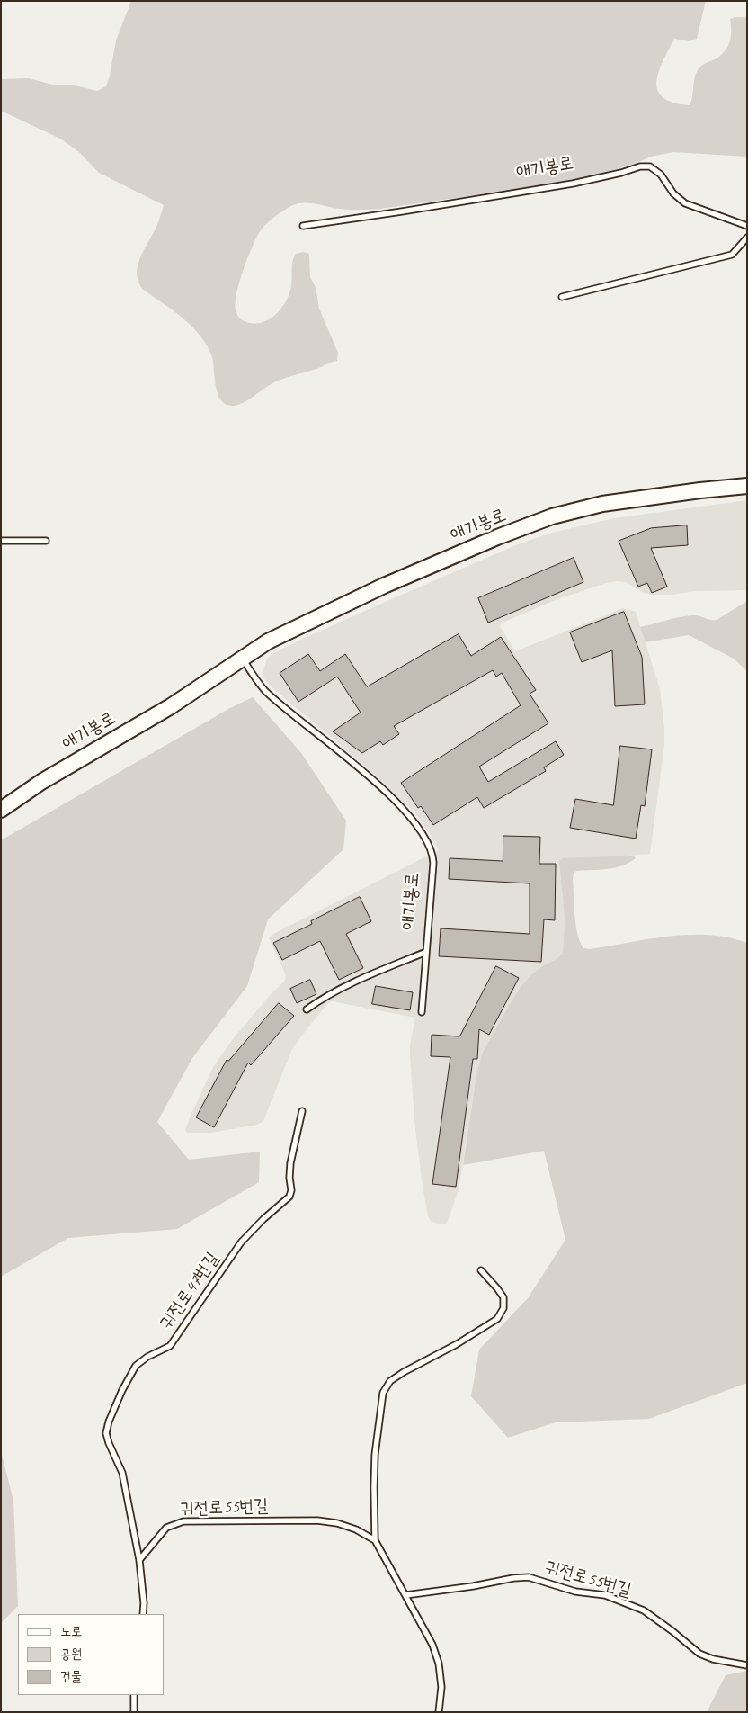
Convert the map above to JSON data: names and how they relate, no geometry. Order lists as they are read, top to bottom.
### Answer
{
  "streets": {
    "main road": ["애기봉로"],
    "lane": ["귀전로47번길", "귀전로55번길"]
  },
  "crossings": [
    ["귀전로47번길", "귀전로55번길"]
  ],
  "legend": ["도로", "공원", "건물"]
}
